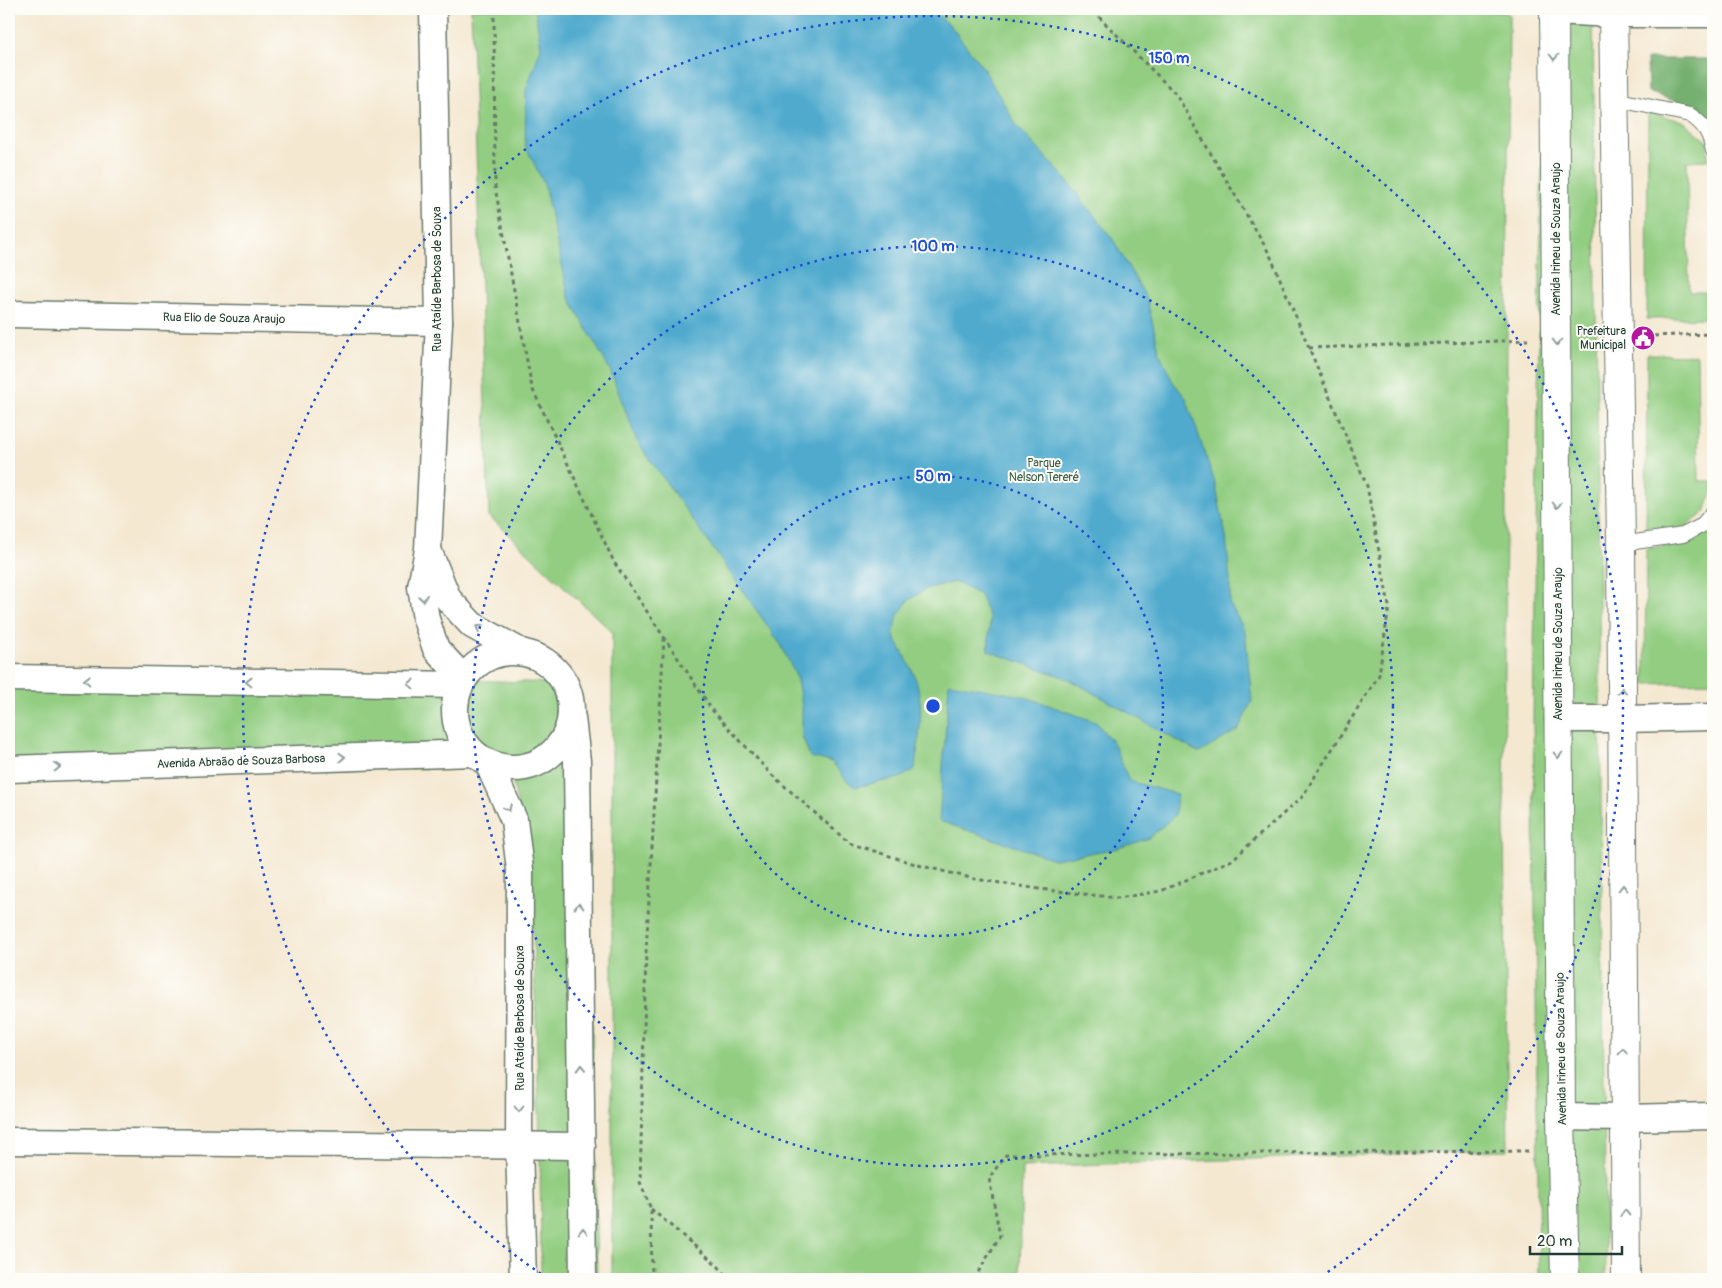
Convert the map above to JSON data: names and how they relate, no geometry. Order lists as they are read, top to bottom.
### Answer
{
  "streets": {
    "main road": ["Avenida Irineu de Souza Araujo"],
    "street": ["Rua Ataíde Barbosa de Souxa", "Rua Elio de Souza Araujo", "Avenida Abraão de Souza Barbosa"]
  },
  "crossings": [
    ["Rua Ataíde Barbosa de Souxa", "Rua Elio de Souza Araujo"],
    ["Rua Ataíde Barbosa de Souxa", "Avenida Abraão de Souza Barbosa"]
  ],
  "parks": ["Parque Nelson Tereré"],
  "places": {
    "public building": ["Prefeitura Municipal"]
  },
  "scale_bar": "20 m",
  "rings": ["150 m", "100 m", "50 m"]
}
